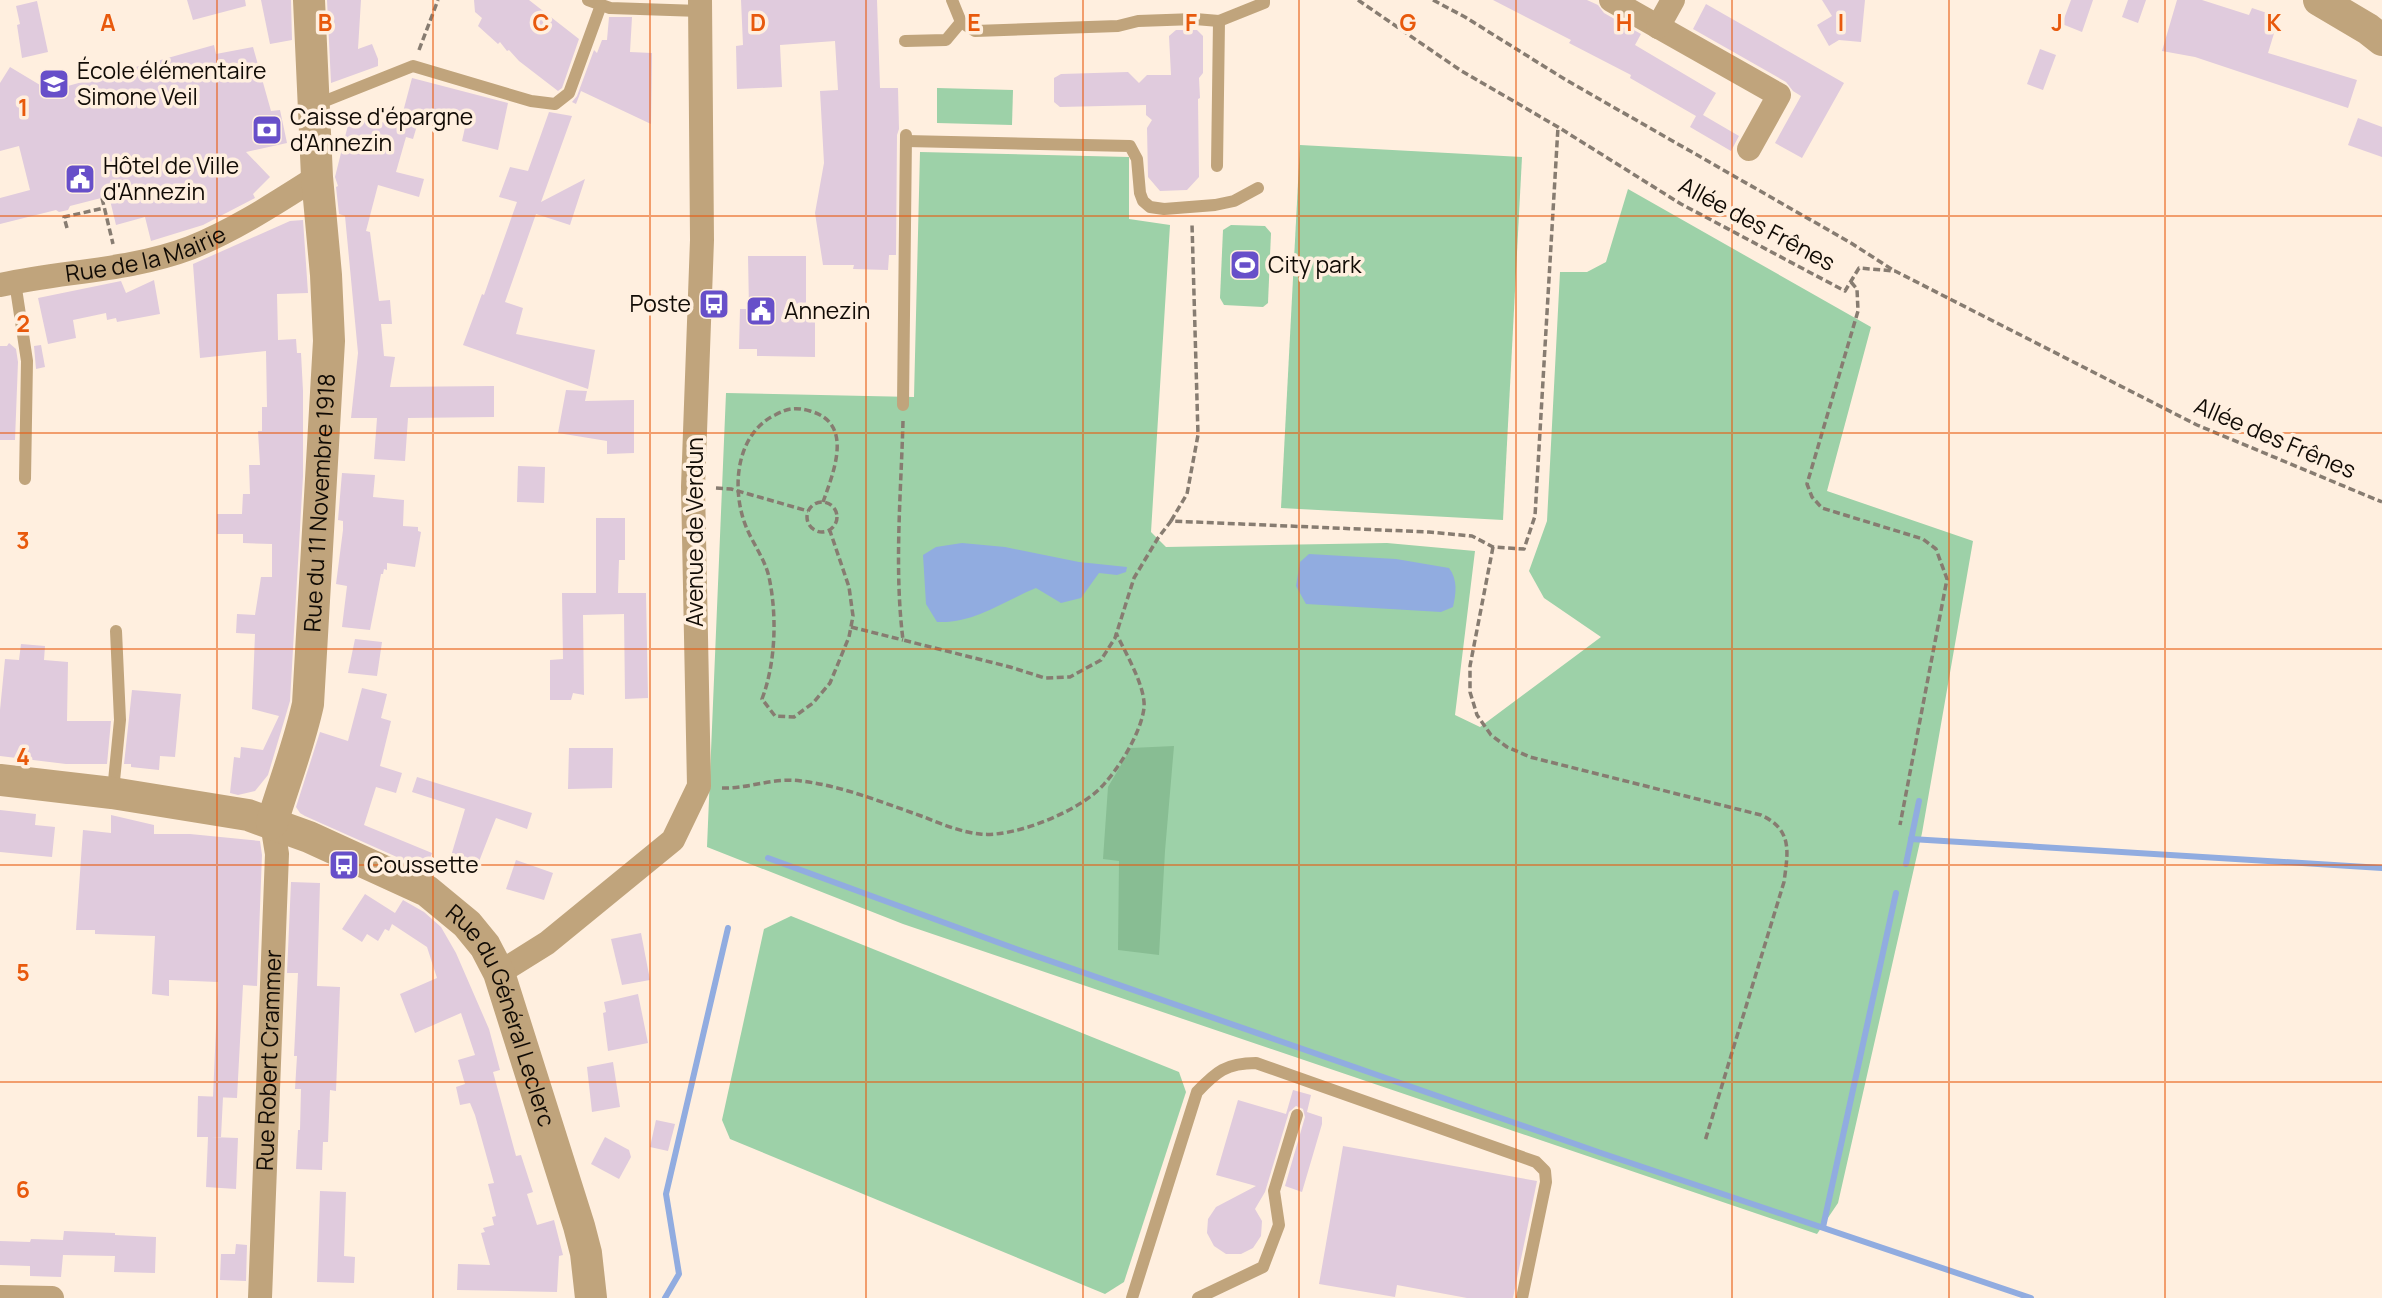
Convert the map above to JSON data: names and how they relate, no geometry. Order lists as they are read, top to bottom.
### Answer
{
  "streets": {
    "street": [
      "Rue de la Mairie",
      "Rue du 11 Novembre 1918",
      "Avenue de Verdun",
      "Rue du Général Leclerc",
      "Rue Robert Crammer"
    ],
    "path": ["Allée des Frênes"]
  },
  "crossings": [
    ["Rue de la Mairie", "Rue du 11 Novembre 1918"],
    ["Rue du 11 Novembre 1918", "Rue du Général Leclerc"],
    ["Rue du 11 Novembre 1918", "Rue Robert Crammer"],
    ["Avenue de Verdun", "Rue du Général Leclerc"],
    ["Rue du Général Leclerc", "Rue Robert Crammer"]
  ],
  "places": {
    "school or university": ["École élémentaire Simone Veil"],
    "bank": ["Caisse d'épargne d'Annezin"],
    "public building": ["Hôtel de Ville d'Annezin", "Annezin"],
    "sports": ["City park"],
    "bus stop": ["Poste", "Coussette"]
  },
  "grid": {
    "columns": [
      "A",
      "B",
      "C",
      "D",
      "E",
      "F",
      "G",
      "H",
      "I",
      "J",
      "K"
    ],
    "rows": [
      "1",
      "2",
      "3",
      "4",
      "5",
      "6"
    ]
  }
}
